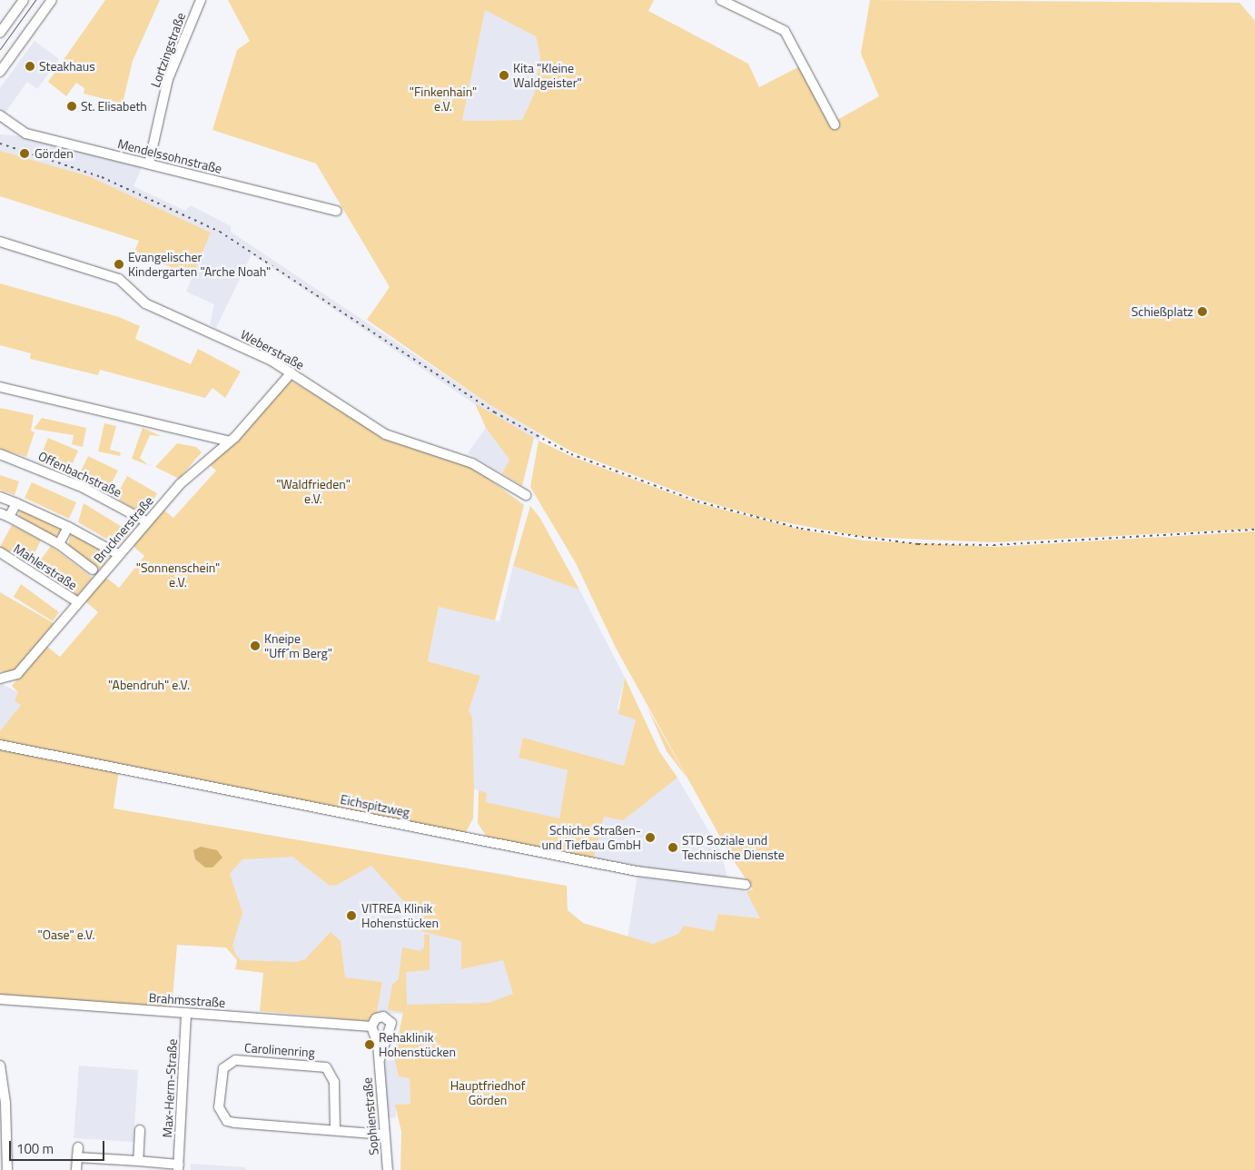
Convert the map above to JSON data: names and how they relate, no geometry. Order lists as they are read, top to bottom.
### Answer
{
  "streets": {
    "street": [
      "Lortzingstraße",
      "Mendelssohnstraße",
      "Weberstraße",
      "Offenbachstraße",
      "Brucknerstraße",
      "Mahlerstraße",
      "Eichspitzweg",
      "Brahmsstraße",
      "Carolinenring",
      "Max-Herm-Straße",
      "Sophienstraße"
    ]
  },
  "crossings": [
    ["Lortzingstraße", "Mendelssohnstraße"],
    ["Weberstraße", "Brucknerstraße"],
    ["Offenbachstraße", "Brucknerstraße"],
    ["Brucknerstraße", "Mahlerstraße"],
    ["Brahmsstraße", "Max-Herm-Straße"],
    ["Brahmsstraße", "Sophienstraße"],
    ["Carolinenring", "Sophienstraße"]
  ],
  "parks": [
    "\"Finkenhain\" e.V.",
    "\"Waldfrieden\" e.V.",
    "\"Sonnenschein\" e.V.",
    "\"Abendruh\" e.V.",
    "\"Oase\" e.V.",
    "Hauptfriedhof Görden"
  ],
  "places": [
    "Steakhaus",
    "Kita \"Kleine Waldgeister\"",
    "St. Elisabeth",
    "Görden",
    "Evangelischer Kindergarten \"Arche Noah\"",
    "Schießplatz",
    "Kneipe \"Uff´m Berg\"",
    "Schiche Straßen- und Tiefbau GmbH",
    "STD Soziale und Technische Dienste",
    "VITREA Klinik Hohenstücken",
    "Rehaklinik Hohenstücken"
  ],
  "scale_bar": "100 m"
}
